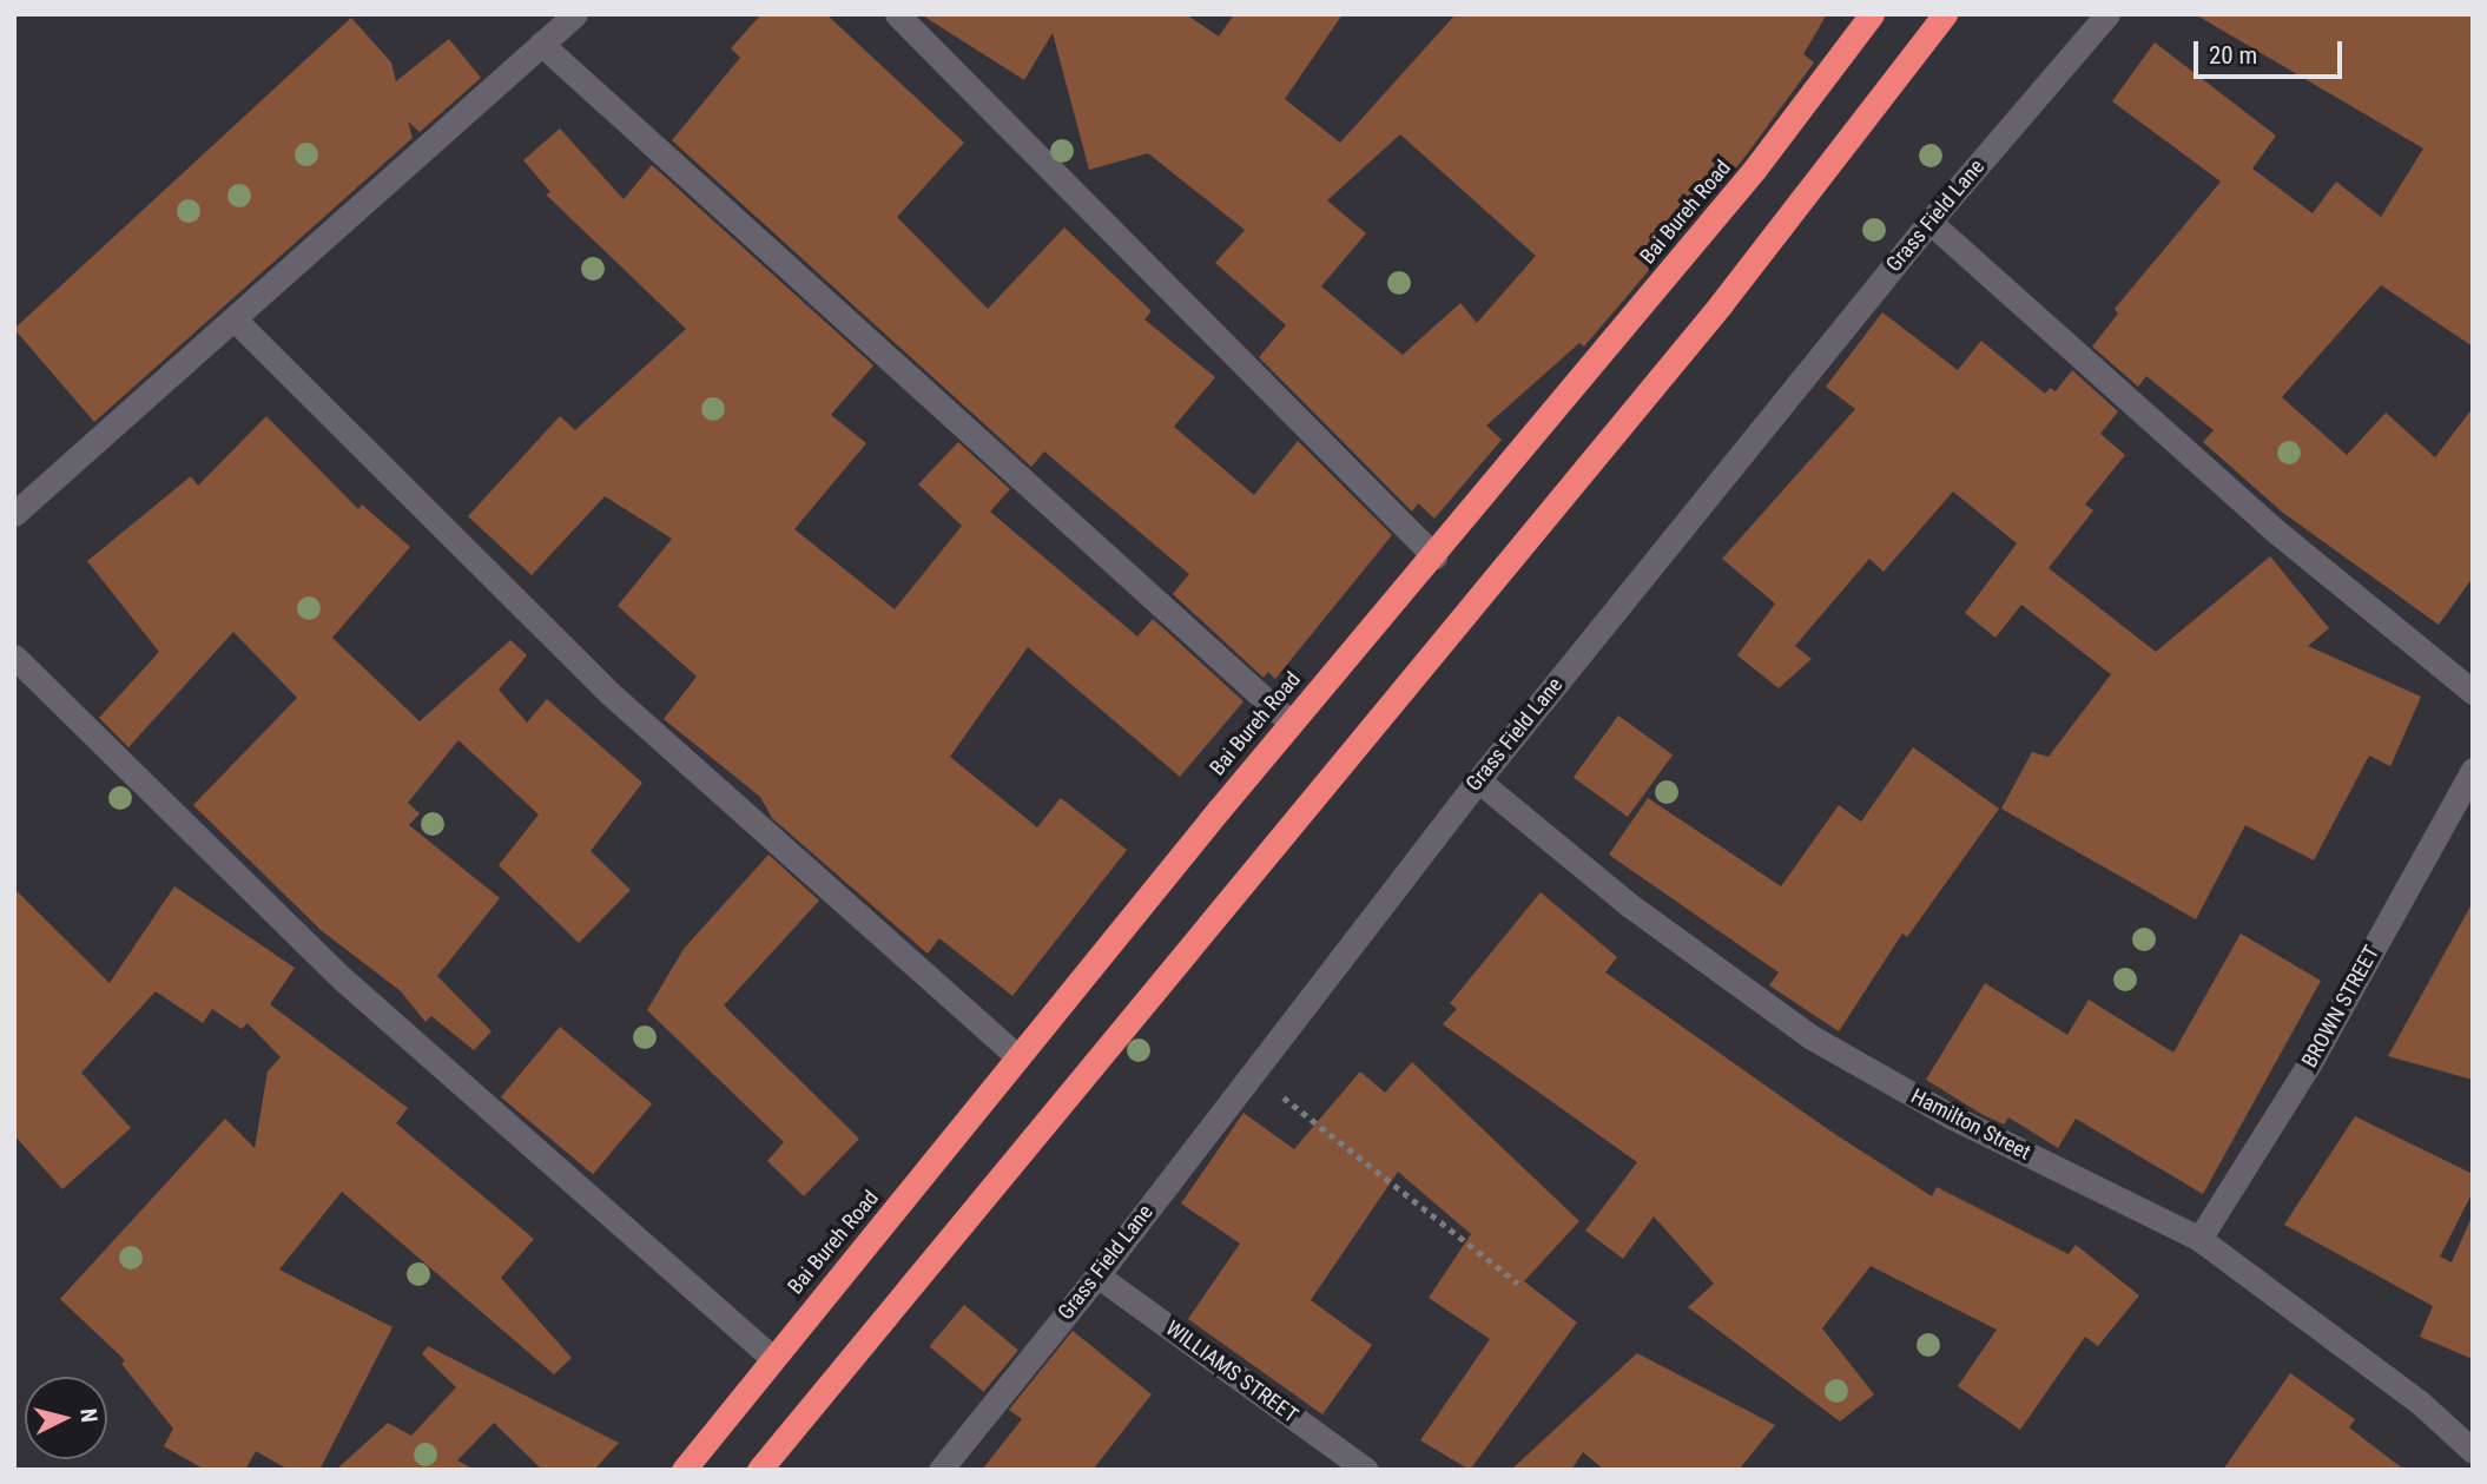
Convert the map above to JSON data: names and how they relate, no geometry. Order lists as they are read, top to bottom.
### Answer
{
  "streets": {
    "highway": ["Bai Bureh Road"],
    "street": [
      "Grass Field Lane",
      "BROWN STREET",
      "Hamilton Street",
      "WILLIAMS STREET"
    ]
  },
  "crossings": [
    ["Grass Field Lane", "Hamilton Street"],
    ["Grass Field Lane", "WILLIAMS STREET"],
    ["BROWN STREET", "Hamilton Street"]
  ],
  "scale_bar": "20 m",
  "north": "right"
}
